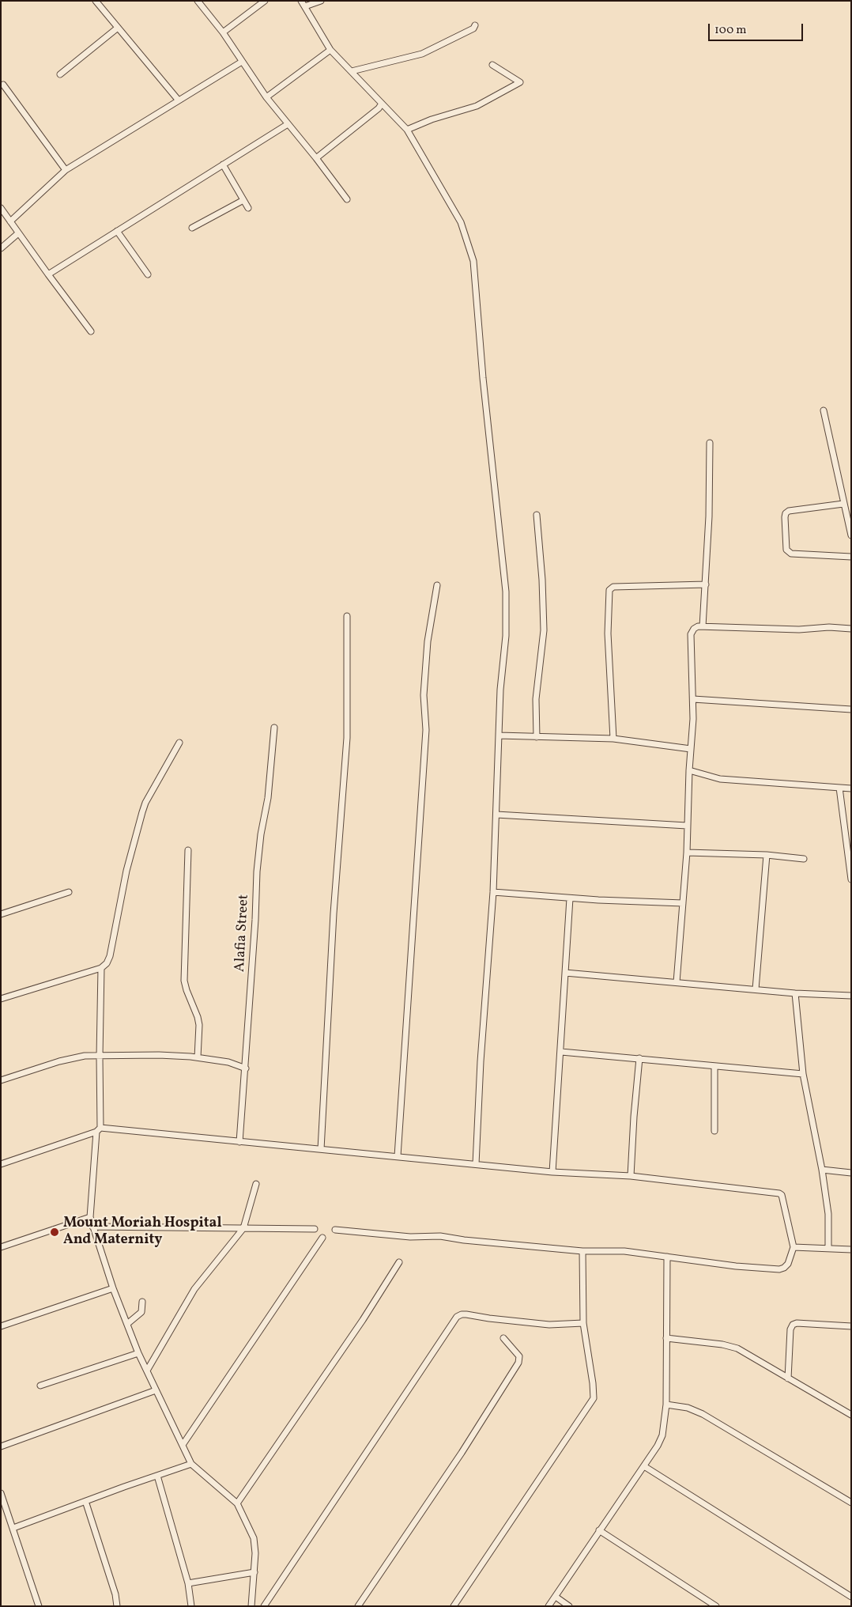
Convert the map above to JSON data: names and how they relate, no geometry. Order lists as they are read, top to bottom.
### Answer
{
  "streets": {
    "street": ["Alafia Street"]
  },
  "places": ["Mount Moriah Hospital And Maternity"],
  "scale_bar": "100 m"
}
